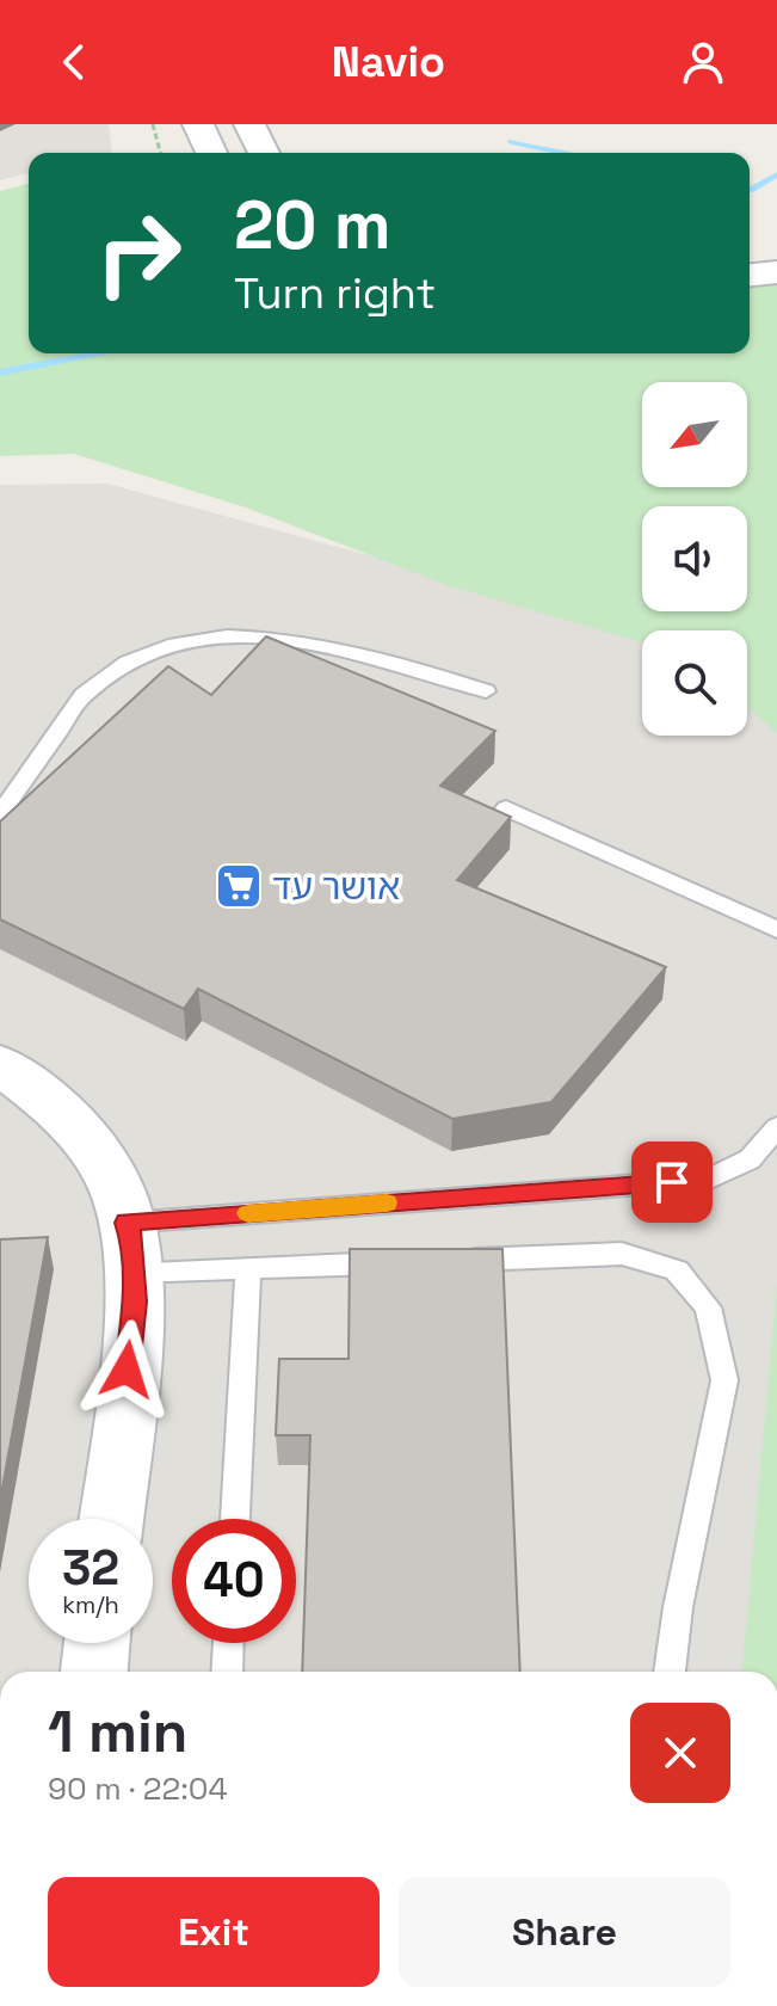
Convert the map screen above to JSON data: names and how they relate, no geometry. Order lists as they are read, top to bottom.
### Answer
{
  "places": {
    "supermarket": ["אושר עד"]
  },
  "north": "bottom left",
  "page": {
    "header": "Navio",
    "turn": ["20 m", "Turn right"],
    "speed": "32 km/h",
    "limit": "40",
    "heading": ["1 min", "90 m · 22:04"],
    "buttons": ["Exit", "Share"]
  }
}
